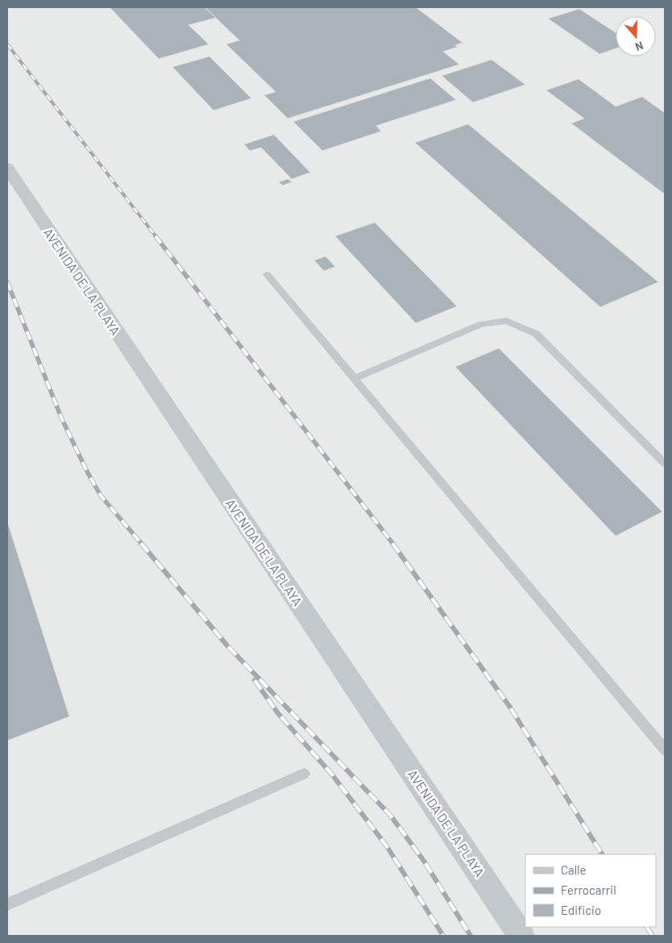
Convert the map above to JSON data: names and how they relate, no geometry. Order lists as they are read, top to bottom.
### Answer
{
  "streets": {
    "street": ["AVENIDA DE LA PLAYA"]
  },
  "legend": ["Calle", "Ferrocarril", "Edificio"],
  "north": "bottom"
}
